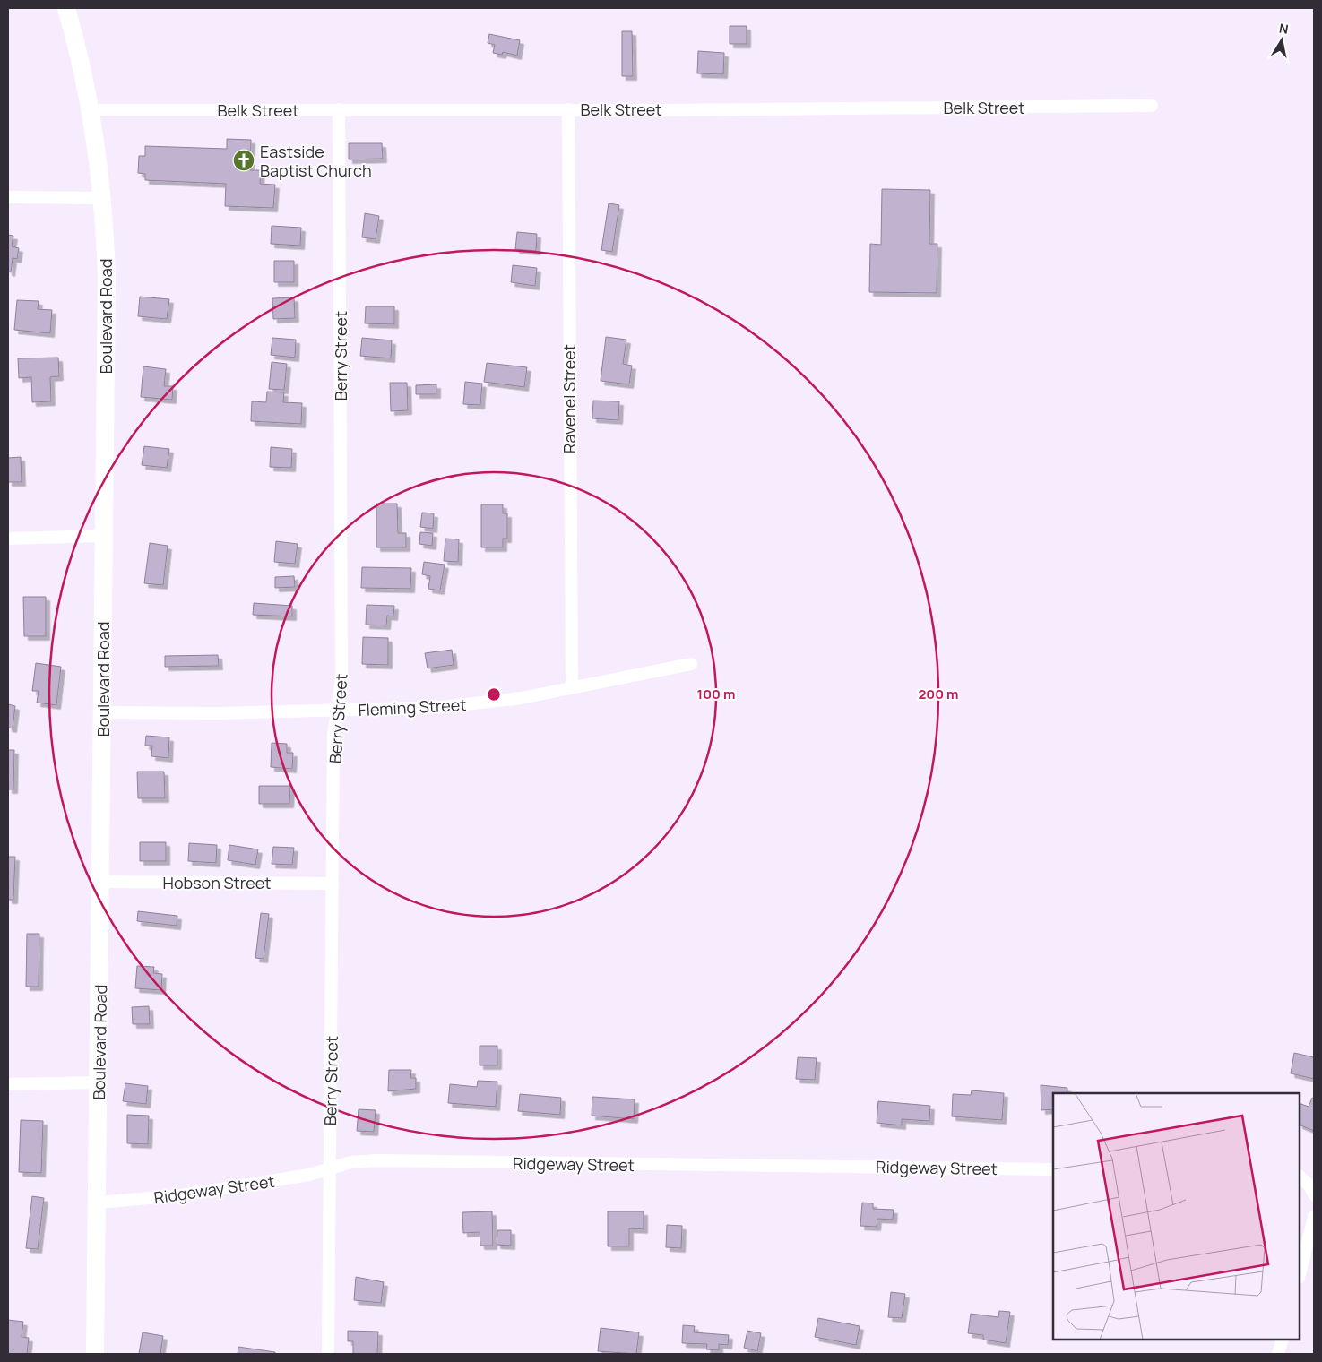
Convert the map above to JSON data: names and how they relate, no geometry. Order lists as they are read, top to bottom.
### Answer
{
  "streets": {
    "street": [
      "Belk Street",
      "Boulevard Road",
      "Berry Street",
      "Ravenel Street",
      "Fleming Street",
      "Hobson Street",
      "Ridgeway Street"
    ]
  },
  "crossings": [
    ["Belk Street", "Boulevard Road"],
    ["Belk Street", "Berry Street"],
    ["Belk Street", "Ravenel Street"],
    ["Boulevard Road", "Fleming Street"],
    ["Boulevard Road", "Hobson Street"],
    ["Boulevard Road", "Ridgeway Street"],
    ["Berry Street", "Fleming Street"],
    ["Berry Street", "Hobson Street"],
    ["Berry Street", "Ridgeway Street"],
    ["Ravenel Street", "Fleming Street"]
  ],
  "places": {
    "church": ["Eastside Baptist Church"]
  },
  "north": "top",
  "rings": ["100 m", "200 m"]
}
